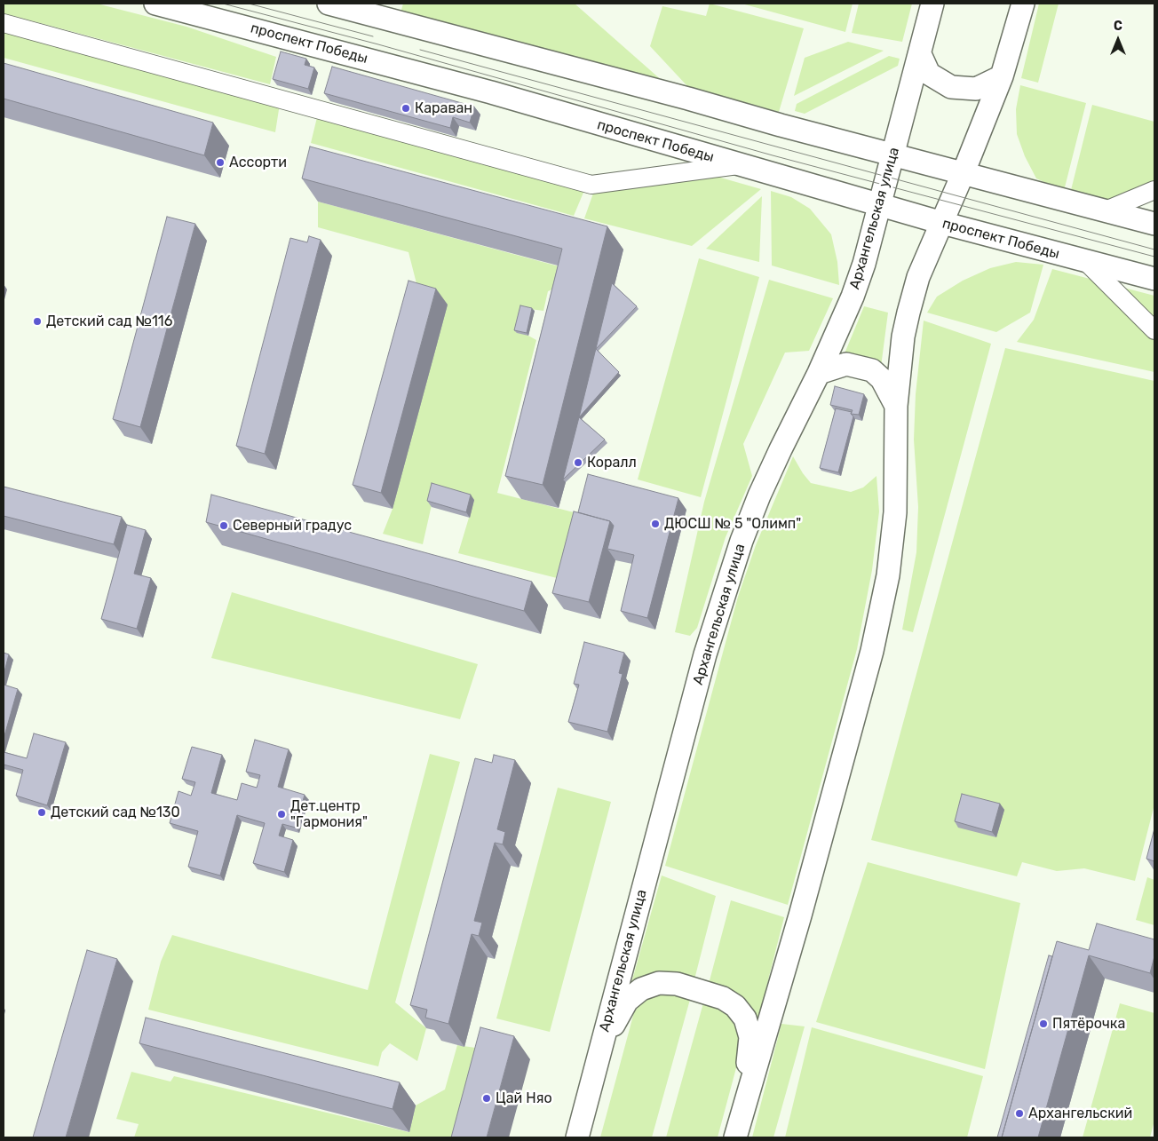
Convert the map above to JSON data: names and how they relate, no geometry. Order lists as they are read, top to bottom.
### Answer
{
  "streets": {
    "main road": ["проспект Победы", "Архангельская улица"]
  },
  "crossings": [
    ["проспект Победы", "Архангельская улица"]
  ],
  "places": [
    "Караван",
    "Ассорти",
    "Детский сад №116",
    "Коралл",
    "ДЮСШ № 5 \"Олимп\"",
    "Северный градус",
    "Детский сад №130",
    "Дет.центр \"Гармония\"",
    "Пятёрочка",
    "Цай Няо",
    "Архангельский"
  ],
  "north": "top"
}
